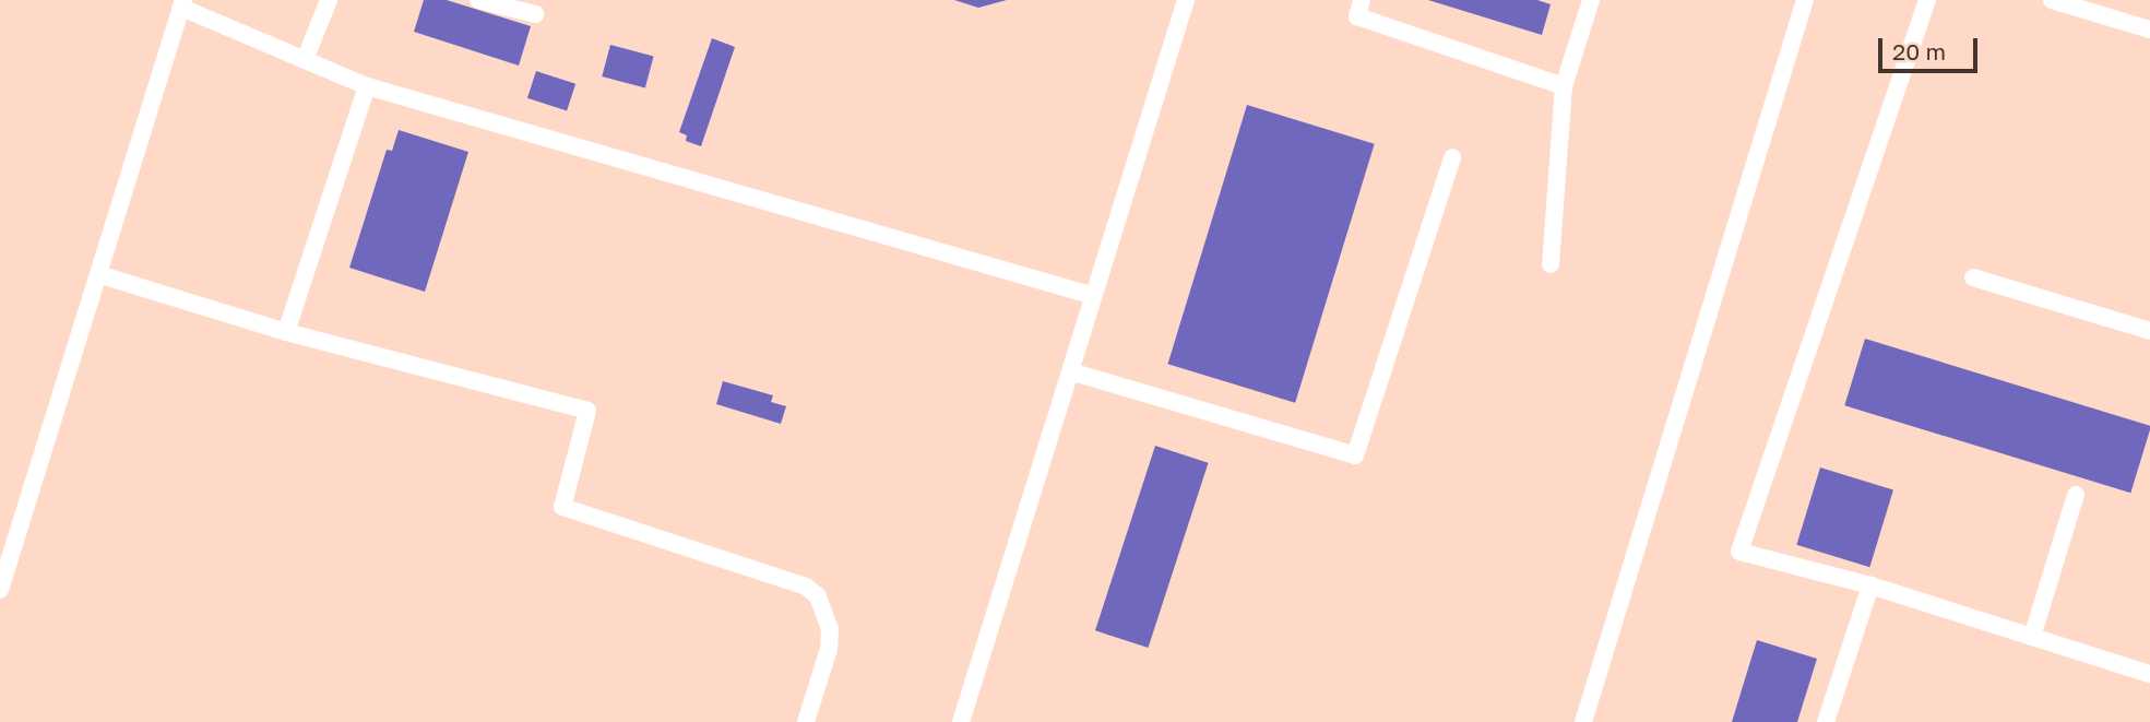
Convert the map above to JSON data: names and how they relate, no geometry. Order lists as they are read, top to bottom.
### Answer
{
  "scale_bar": "20 m"
}
